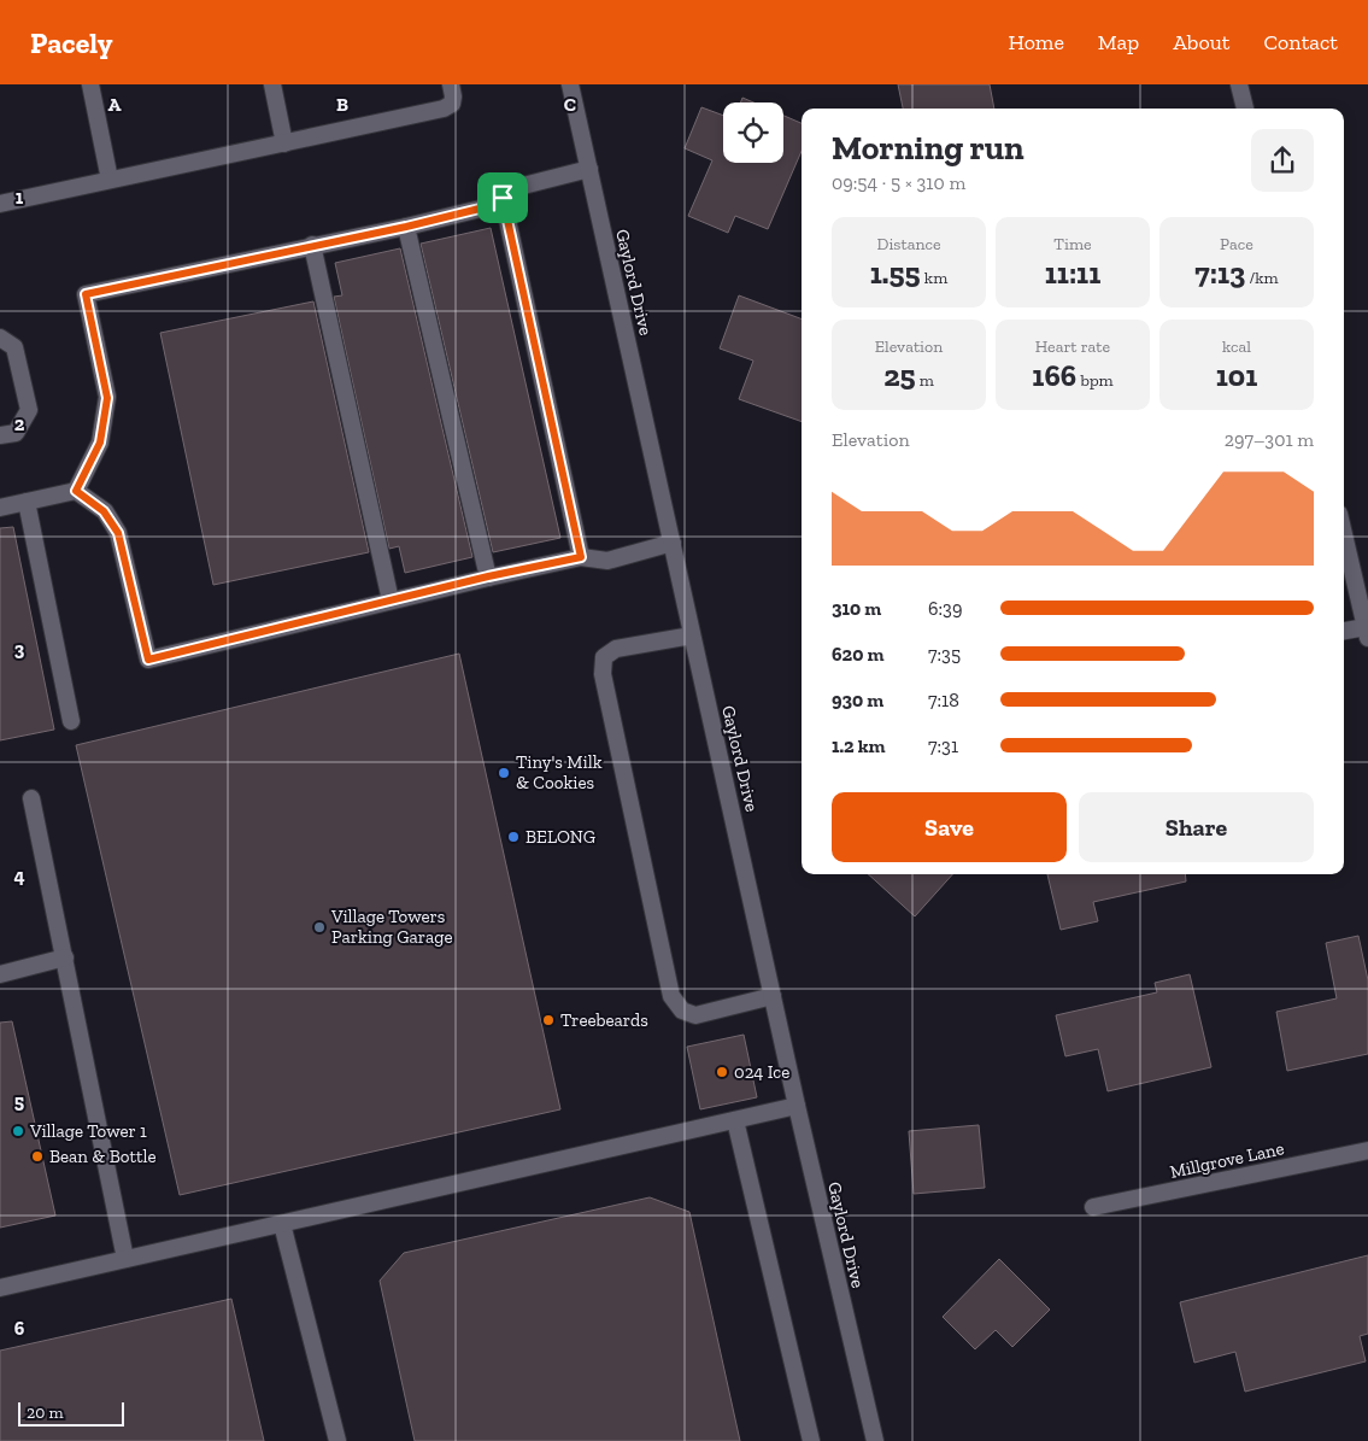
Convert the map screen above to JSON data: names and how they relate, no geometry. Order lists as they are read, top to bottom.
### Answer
{
  "streets": {
    "street": ["Gaylord Drive", "Millgrove Lane"]
  },
  "places": [
    "Tiny's Milk & Cookies",
    "BELONG",
    "Village Towers Parking Garage",
    "Treebeards",
    "024 Ice",
    "Village Tower 1",
    "Bean & Bottle"
  ],
  "scale_bar": "20 m",
  "page": {
    "header": "Pacely",
    "nav": [
      "Home",
      "Map",
      "About",
      "Contact"
    ],
    "heading": ["Morning run", "09:54 · 5 × 310 m"],
    "stats": [
      ["Distance", "1.55 km"],
      ["Time", "11:11"],
      ["Pace", "7:13 /km"],
      ["Elevation", "25 m"],
      ["Heart rate", "166 bpm"],
      ["kcal", "101"]
    ],
    "chart": ["Elevation", "297–301 m"],
    "list": [
      {
        "name": "310 m",
        "note": "6:39"
      },
      {
        "name": "620 m",
        "note": "7:35"
      },
      {
        "name": "930 m",
        "note": "7:18"
      },
      {
        "name": "1.2 km",
        "note": "7:31"
      }
    ],
    "buttons": ["Save", "Share"],
    "scale": "20 m"
  },
  "grid": {
    "columns": ["A", "B", "C"],
    "rows": [
      "1",
      "2",
      "3",
      "4",
      "5",
      "6"
    ]
  }
}
